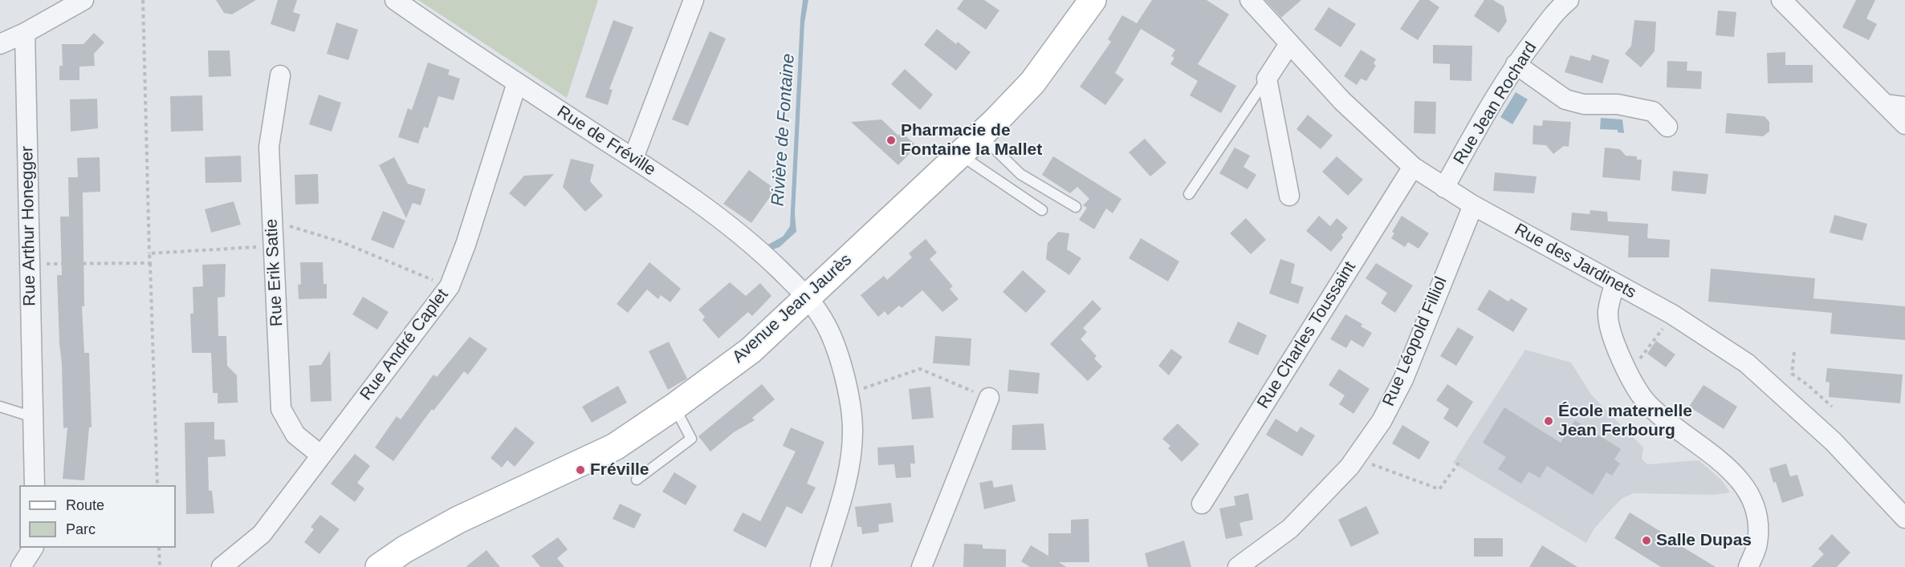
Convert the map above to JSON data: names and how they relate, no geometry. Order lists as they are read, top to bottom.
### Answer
{
  "streets": {
    "street": [
      "Rue Jean Rochard",
      "Rue de Fréville",
      "Rue Arthur Honegger",
      "Rue des Jardinets",
      "Rue Erik Satie",
      "Avenue Jean Jaurès",
      "Rue Charles Toussaint",
      "Rue Léopold Filliol",
      "Rue André Caplet"
    ]
  },
  "crossings": [
    ["Rue Jean Rochard", "Rue des Jardinets"],
    ["Rue de Fréville", "Avenue Jean Jaurès"],
    ["Rue de Fréville", "Rue André Caplet"],
    ["Rue des Jardinets", "Rue Charles Toussaint"],
    ["Rue des Jardinets", "Rue Léopold Filliol"],
    ["Rue Erik Satie", "Rue André Caplet"]
  ],
  "water": ["Rivière de Fontaine"],
  "places": [
    "Pharmacie de Fontaine la Mallet",
    "École maternelle Jean Ferbourg",
    "Fréville",
    "Salle Dupas"
  ],
  "legend": ["Route", "Parc"]
}
